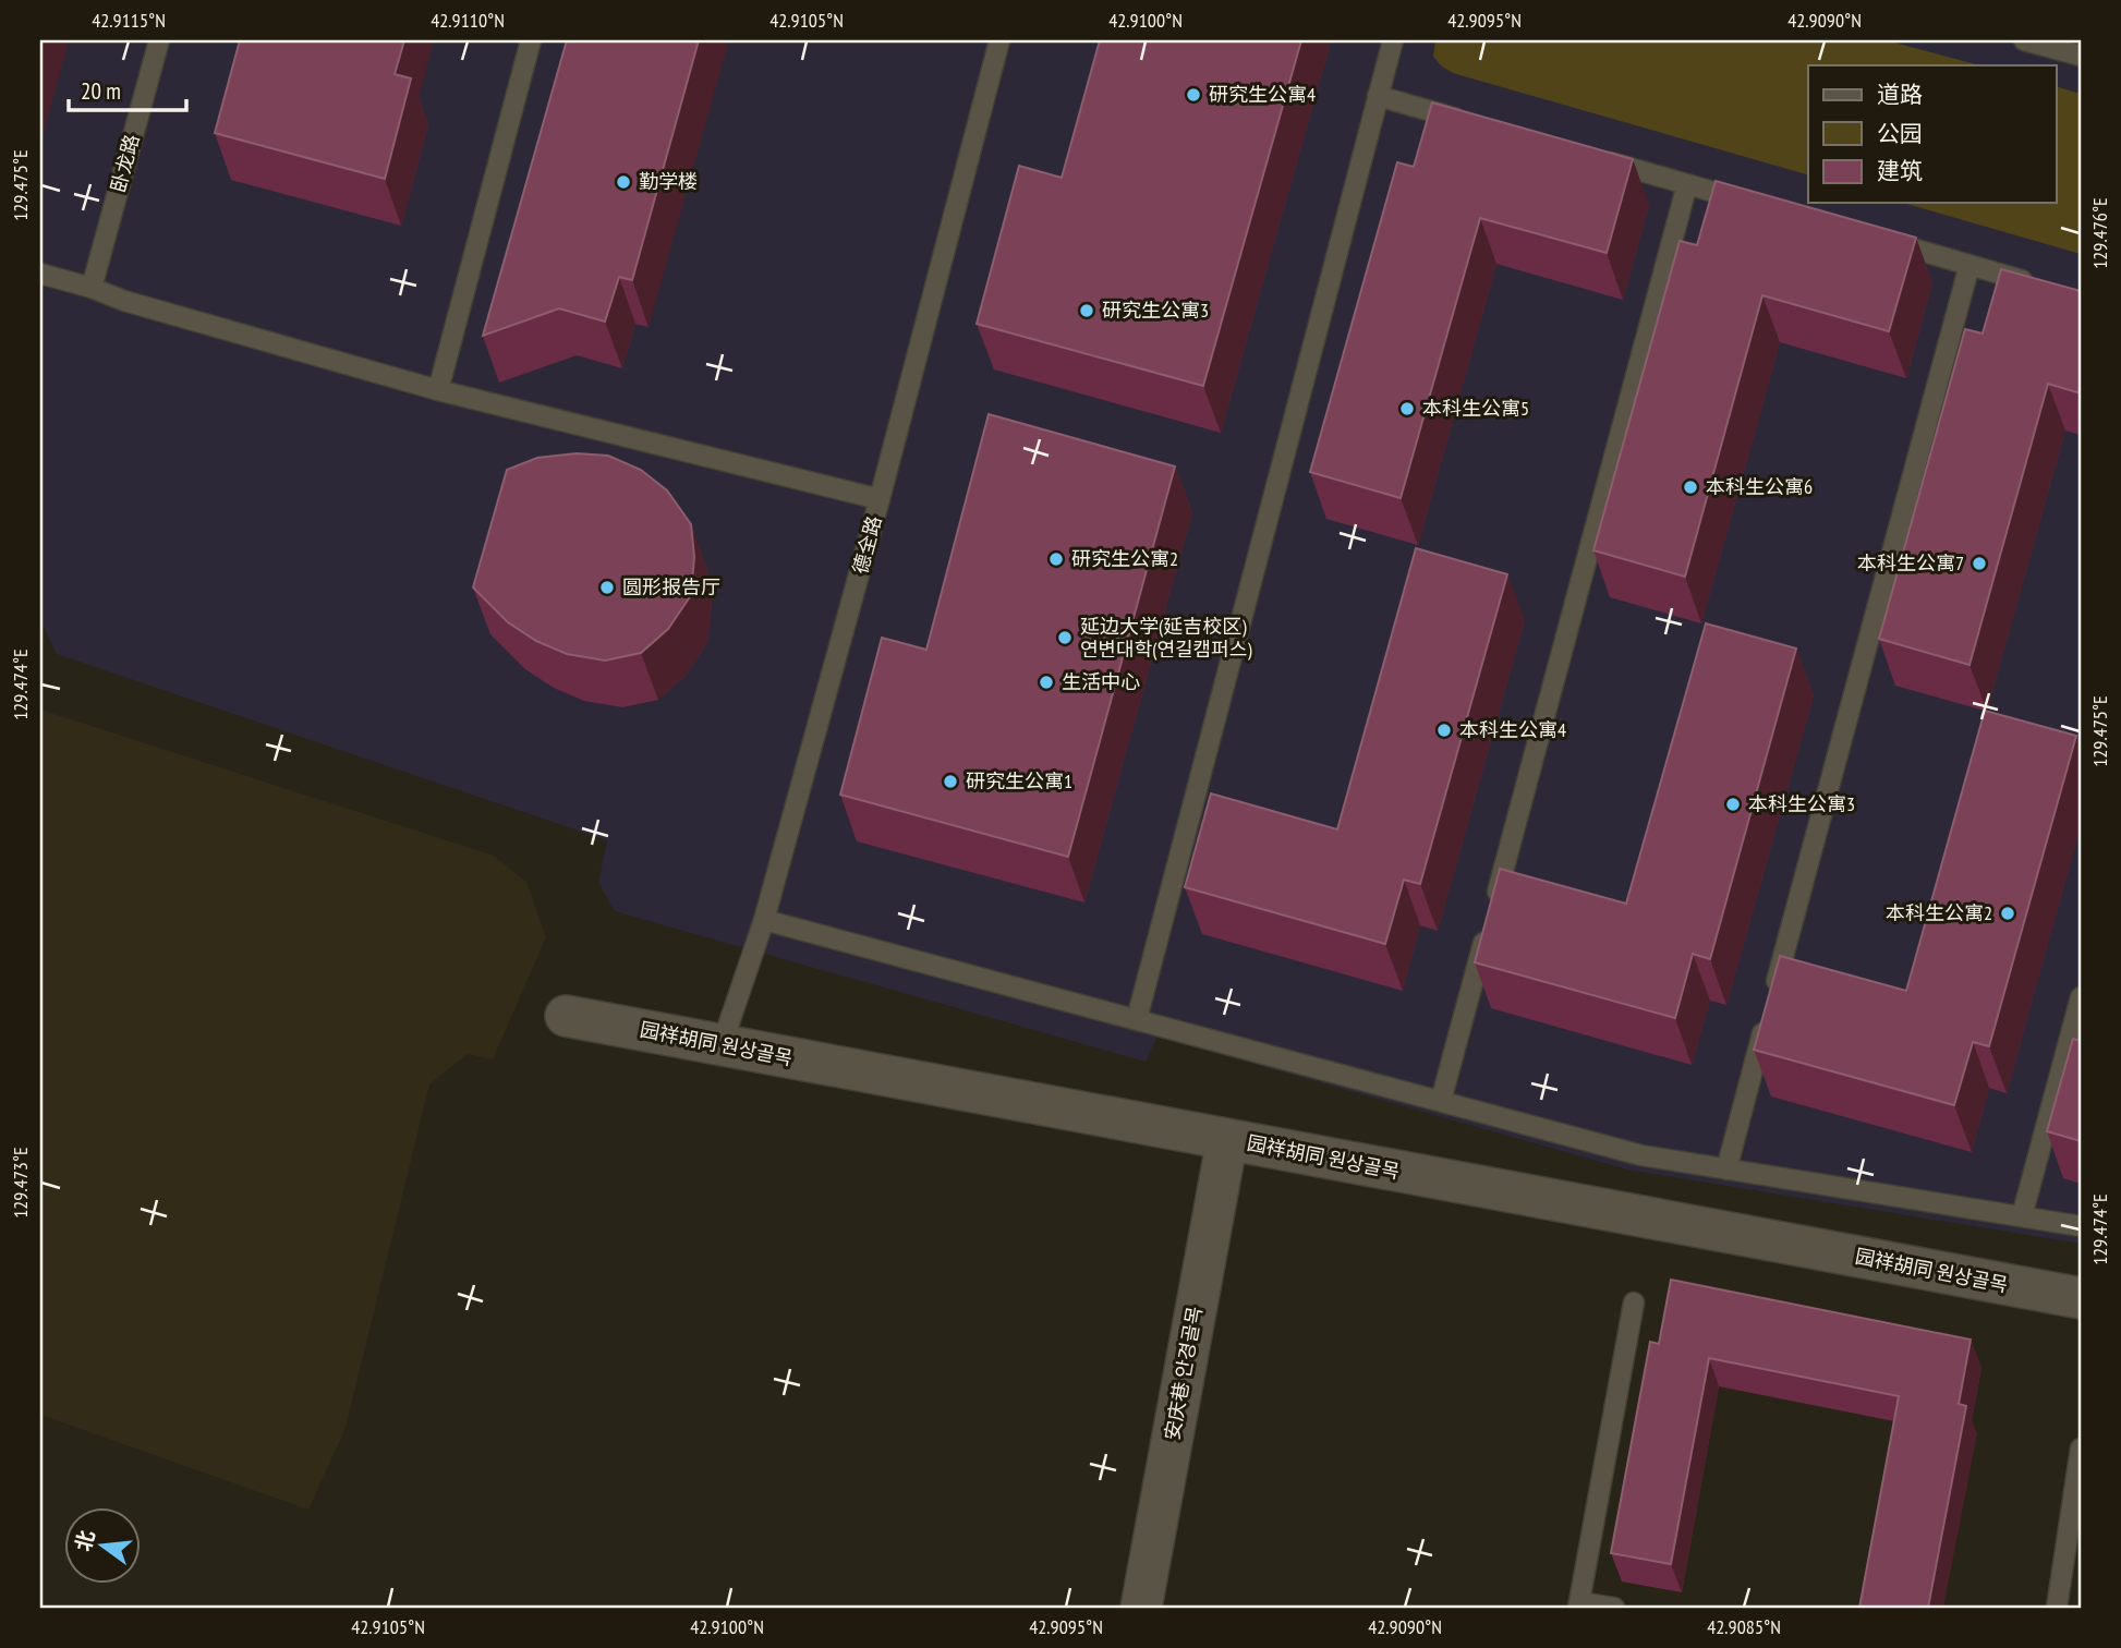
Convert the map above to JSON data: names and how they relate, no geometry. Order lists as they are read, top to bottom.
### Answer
{
  "streets": {
    "street": ["园祥胡同 원상골목", "安庆巷 안경골목"],
    "lane": ["卧龙路", "德全路"]
  },
  "crossings": [
    ["德全路", "园祥胡同 원상골목"],
    ["园祥胡同 원상골목", "安庆巷 안경골목"]
  ],
  "places": [
    "研究生公寓4",
    "勤学楼",
    "研究生公寓3",
    "本科生公寓5",
    "本科生公寓6",
    "研究生公寓2",
    "本科生公寓7",
    "圆形报告厅",
    "延边大学(延吉校区) 연변대학(연길캠퍼스)",
    "生活中心",
    "本科生公寓4",
    "研究生公寓1",
    "本科生公寓3",
    "本科生公寓2"
  ],
  "legend": ["道路", "公园", "建筑"],
  "scale_bar": "20 m",
  "north": "left",
  "coordinates": [
    "42.9115°N",
    "42.9110°N",
    "42.9105°N",
    "42.9100°N",
    "42.9095°N",
    "42.9090°N",
    "129.475°E",
    "129.476°E",
    "129.474°E",
    "129.473°E",
    "42.9085°N"
  ]
}
